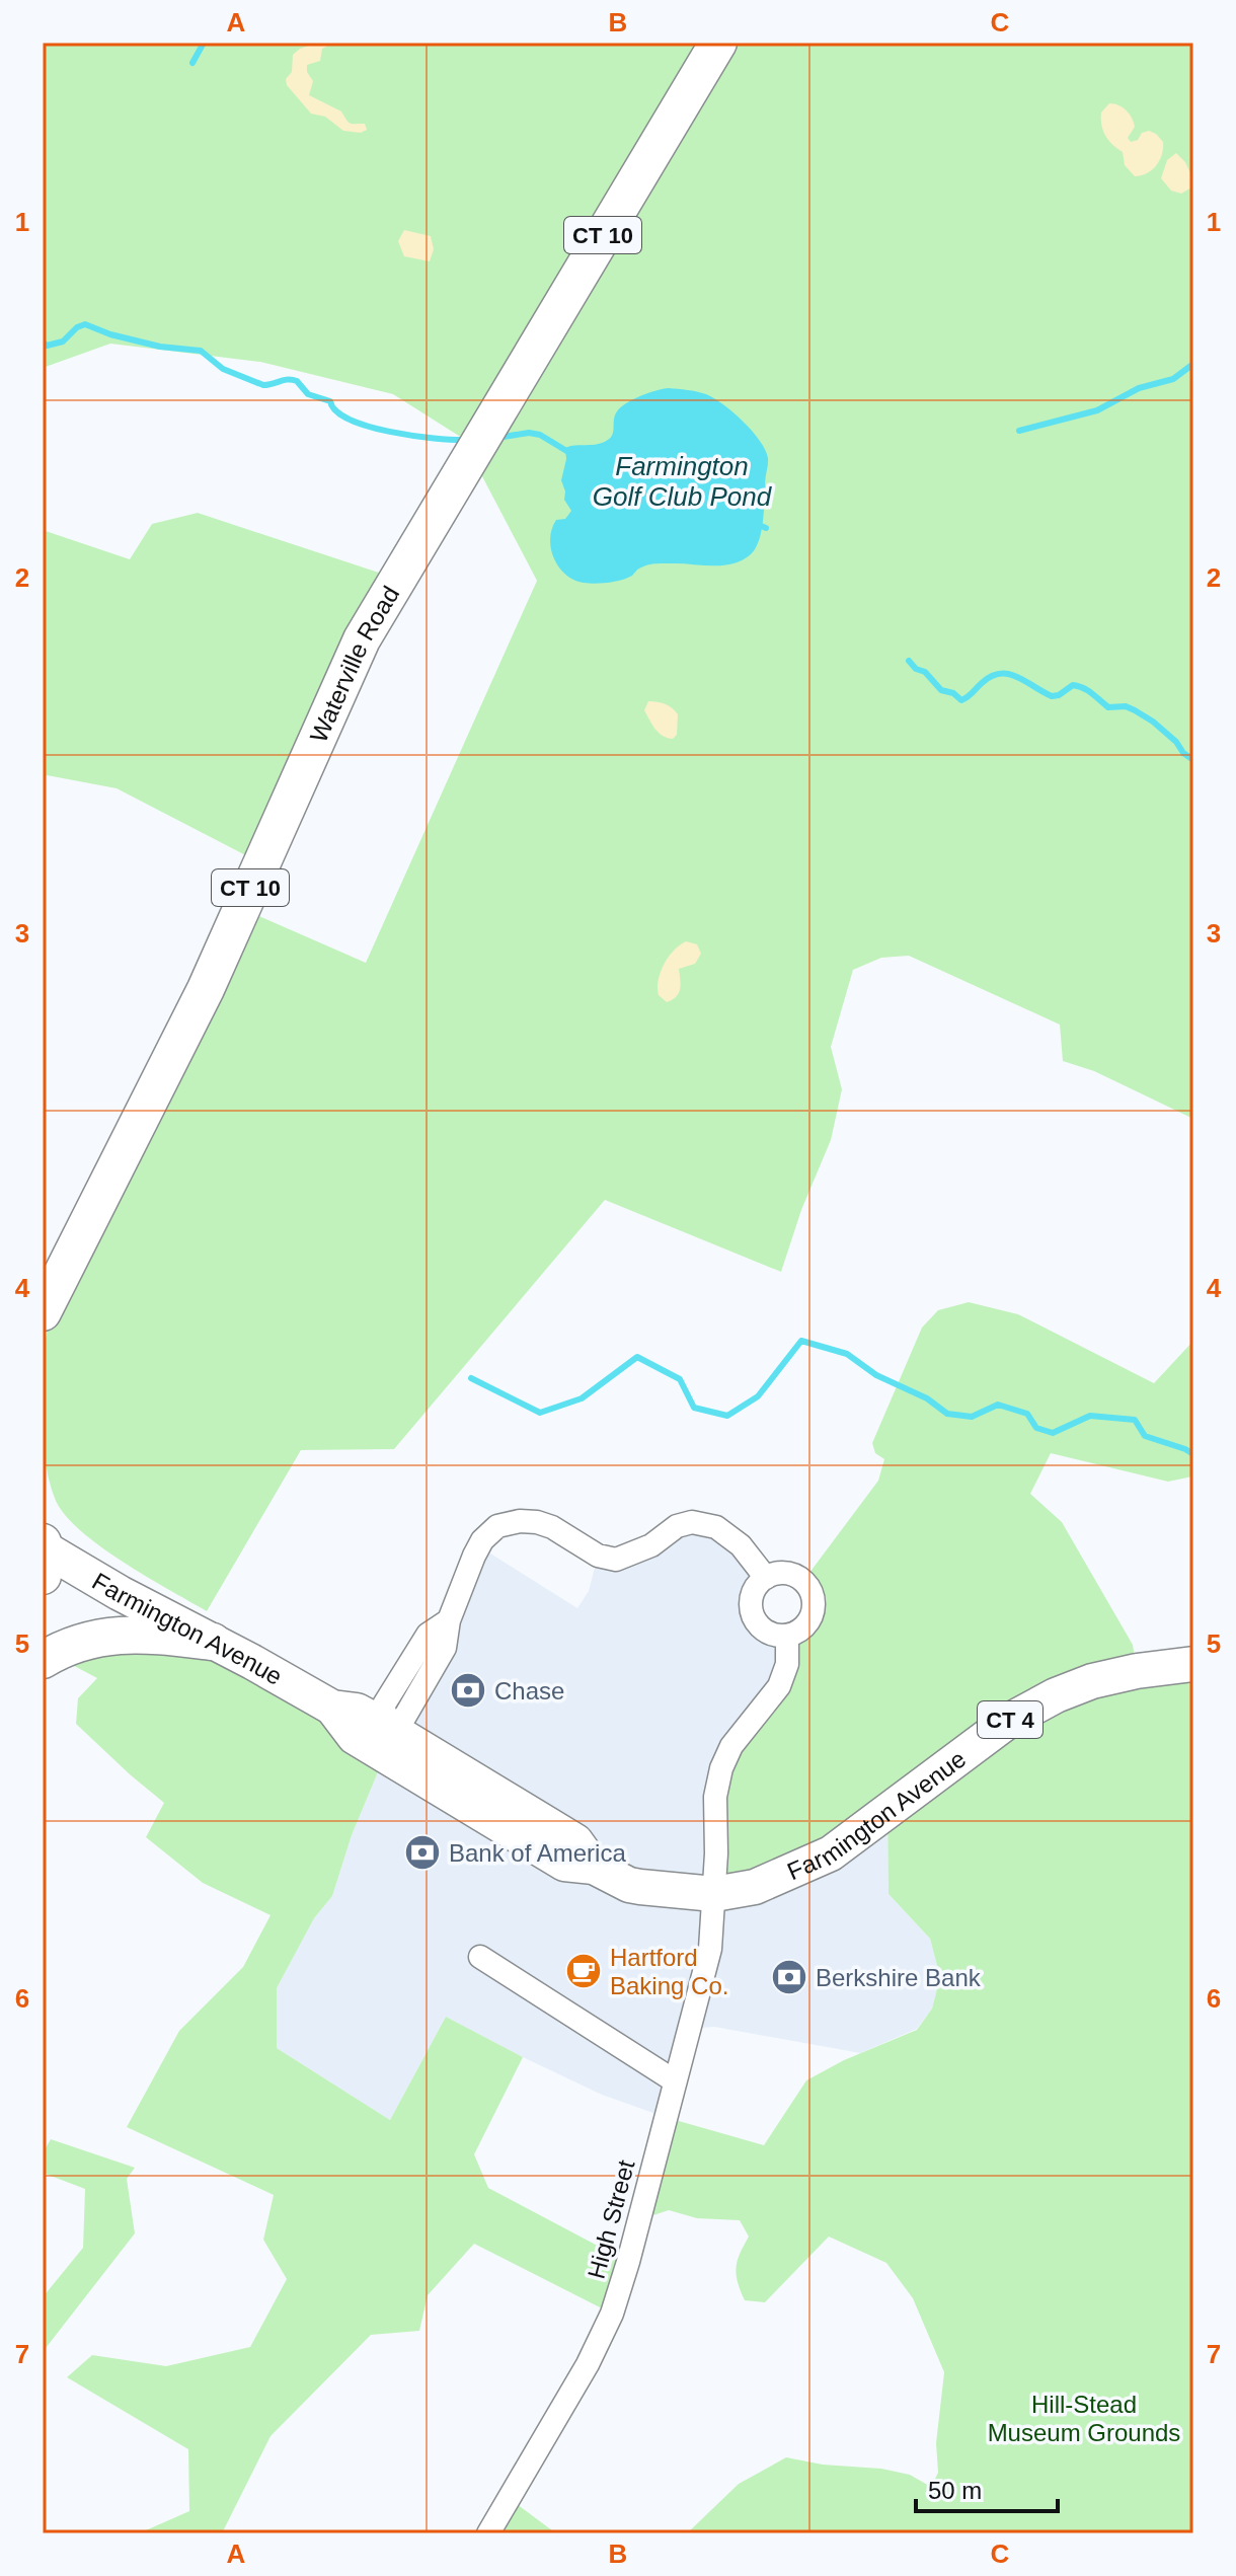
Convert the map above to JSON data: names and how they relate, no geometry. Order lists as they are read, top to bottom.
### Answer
{
  "streets": {
    "highway": ["CT 10", "Waterville Road"],
    "main road": ["Farmington Avenue", "CT 4"],
    "street": ["High Street"]
  },
  "crossings": [
    ["Farmington Avenue", "High Street"]
  ],
  "water": ["Farmington Golf Club Pond"],
  "parks": ["Hill-Stead Museum Grounds"],
  "places": {
    "bank": ["Chase", "Bank of America", "Berkshire Bank"],
    "cafe": ["Hartford Baking Co."]
  },
  "scale_bar": "50 m",
  "grid": {
    "columns": ["A", "B", "C"],
    "rows": [
      "1",
      "2",
      "3",
      "4",
      "5",
      "6",
      "7"
    ]
  }
}
